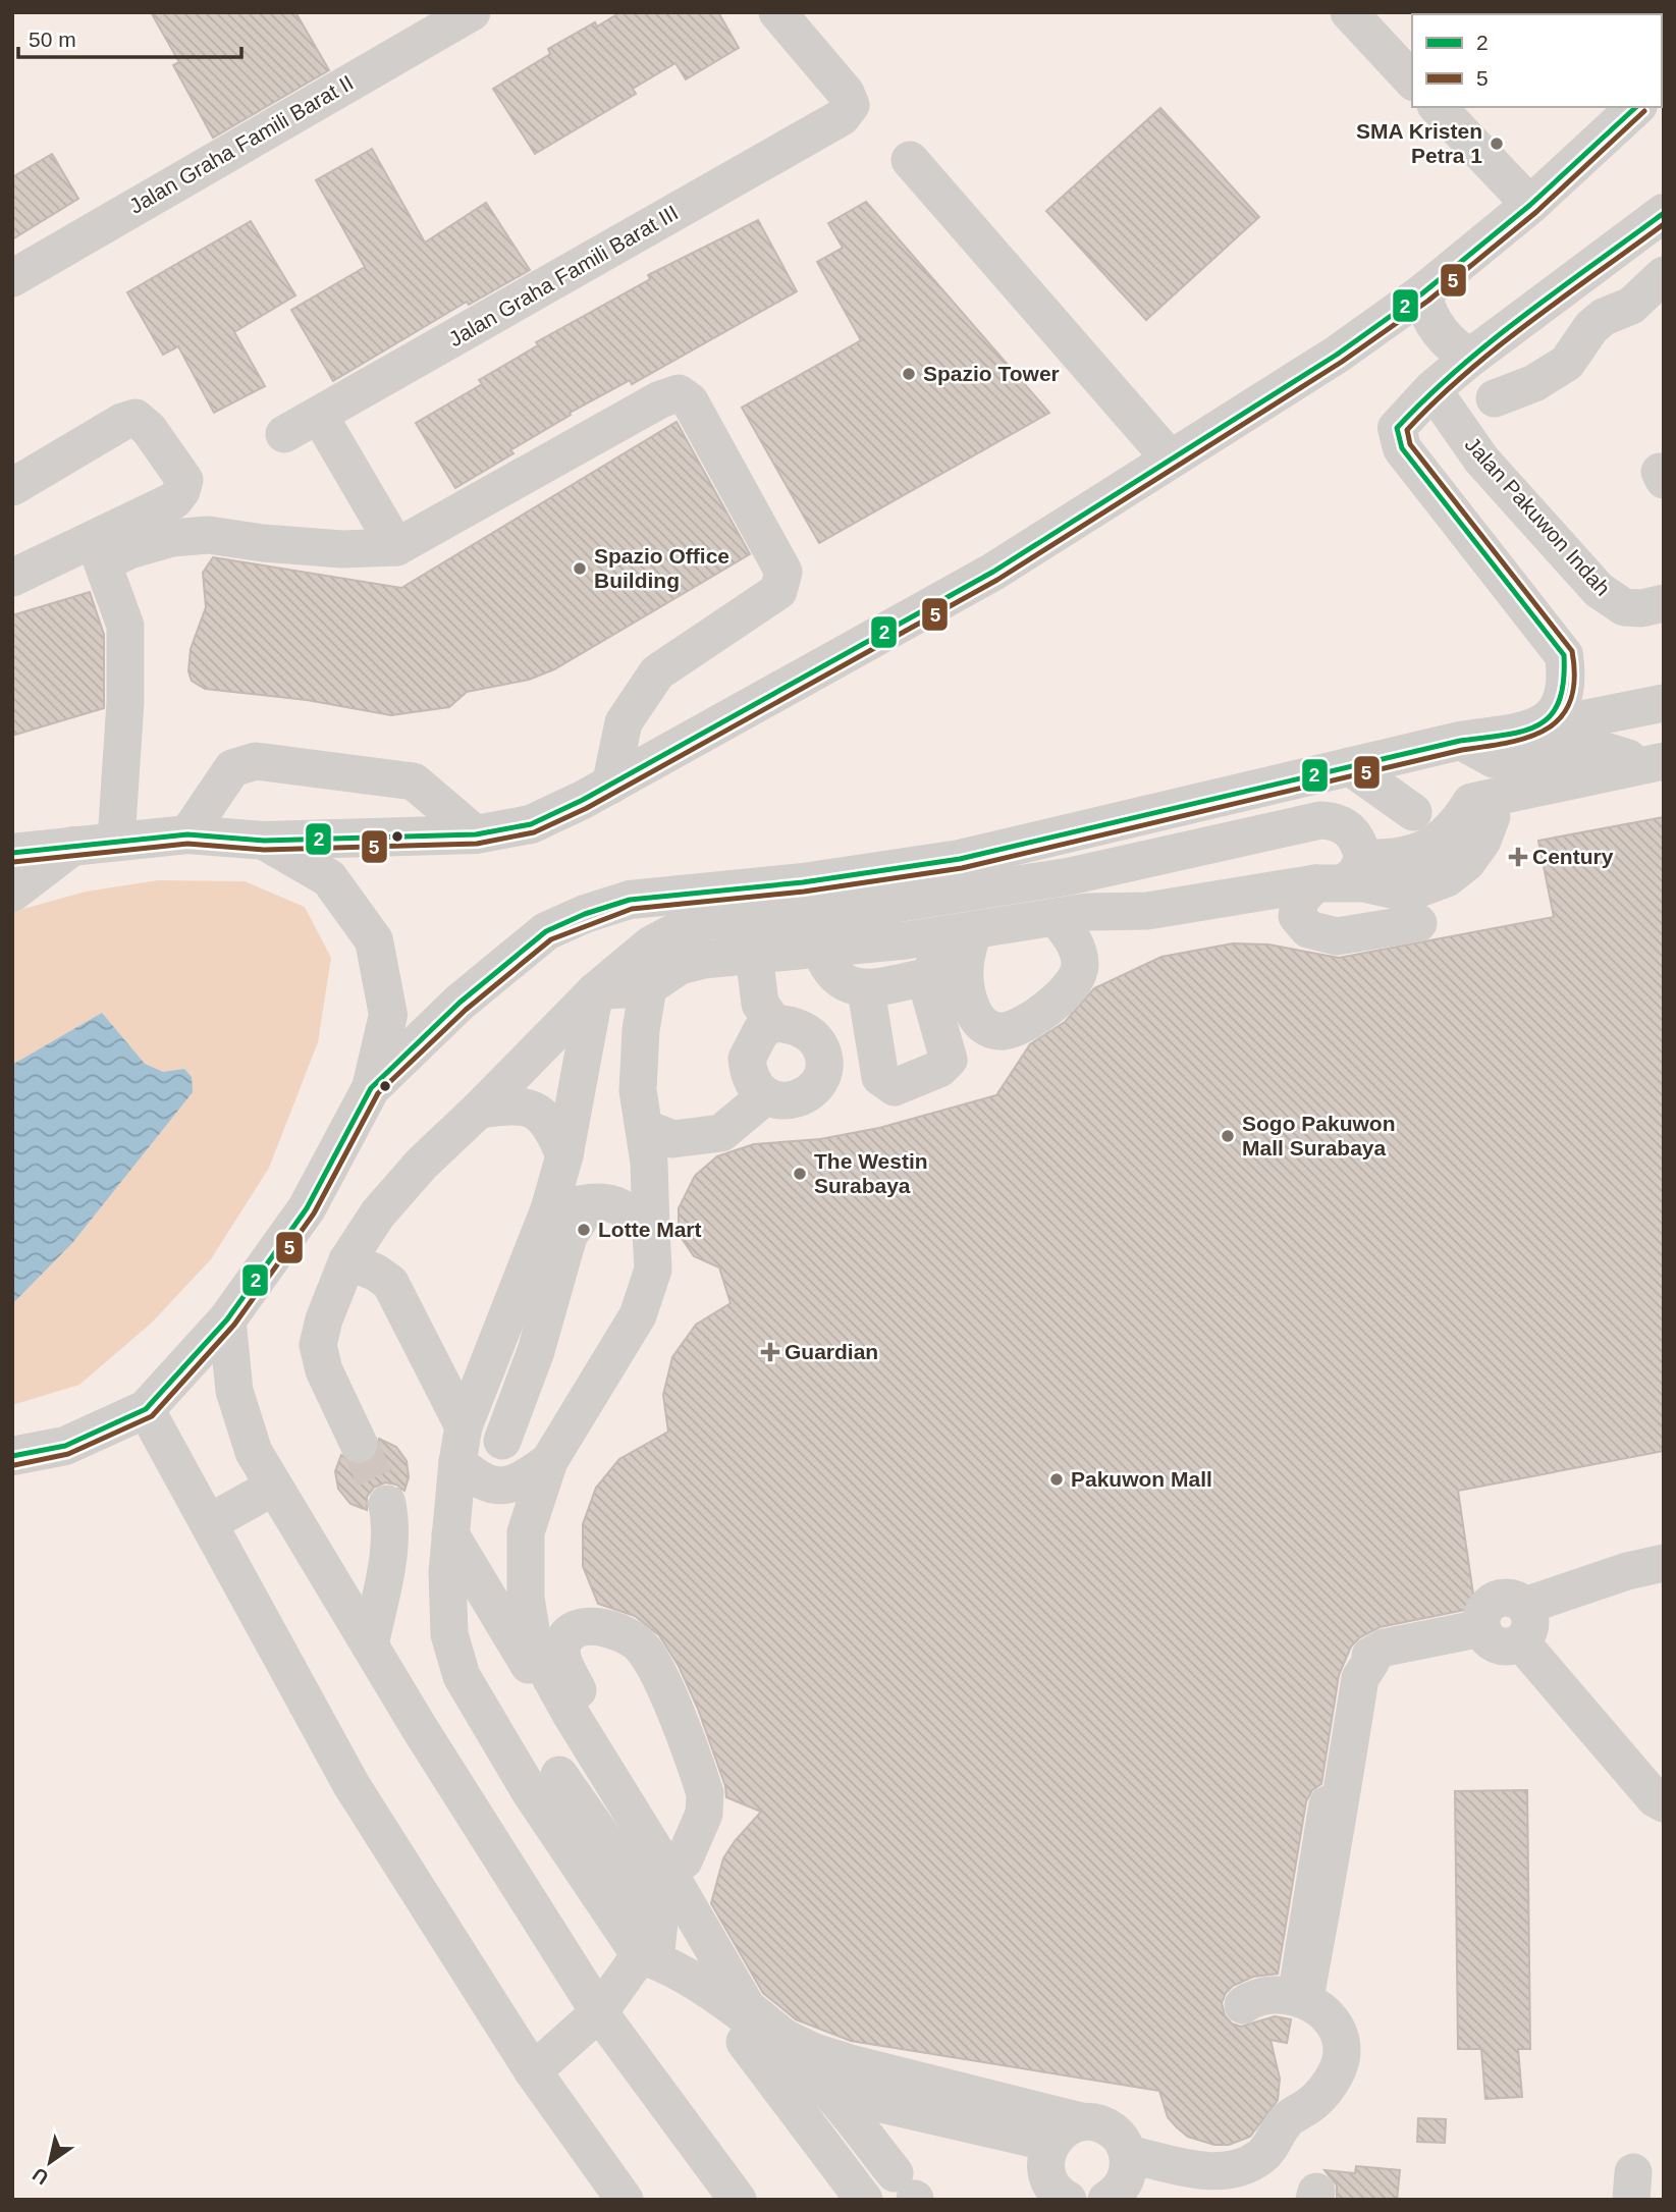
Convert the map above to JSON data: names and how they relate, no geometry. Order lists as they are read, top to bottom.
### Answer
{
  "streets": {
    "street": ["Jalan Graha Famili Barat II", "Jalan Graha Famili Barat III", "Jalan Pakuwon Indah"]
  },
  "places": {
    "other": [
      "SMA Kristen Petra 1",
      "Spazio Tower",
      "Spazio Office Building",
      "Sogo Pakuwon Mall Surabaya",
      "The Westin Surabaya",
      "Lotte Mart",
      "Pakuwon Mall"
    ],
    "health": ["Century", "Guardian"]
  },
  "lines": ["transit line 2", "transit line 5"],
  "legend": ["2", "5"],
  "scale_bar": "50 m",
  "north": "bottom left"
}
